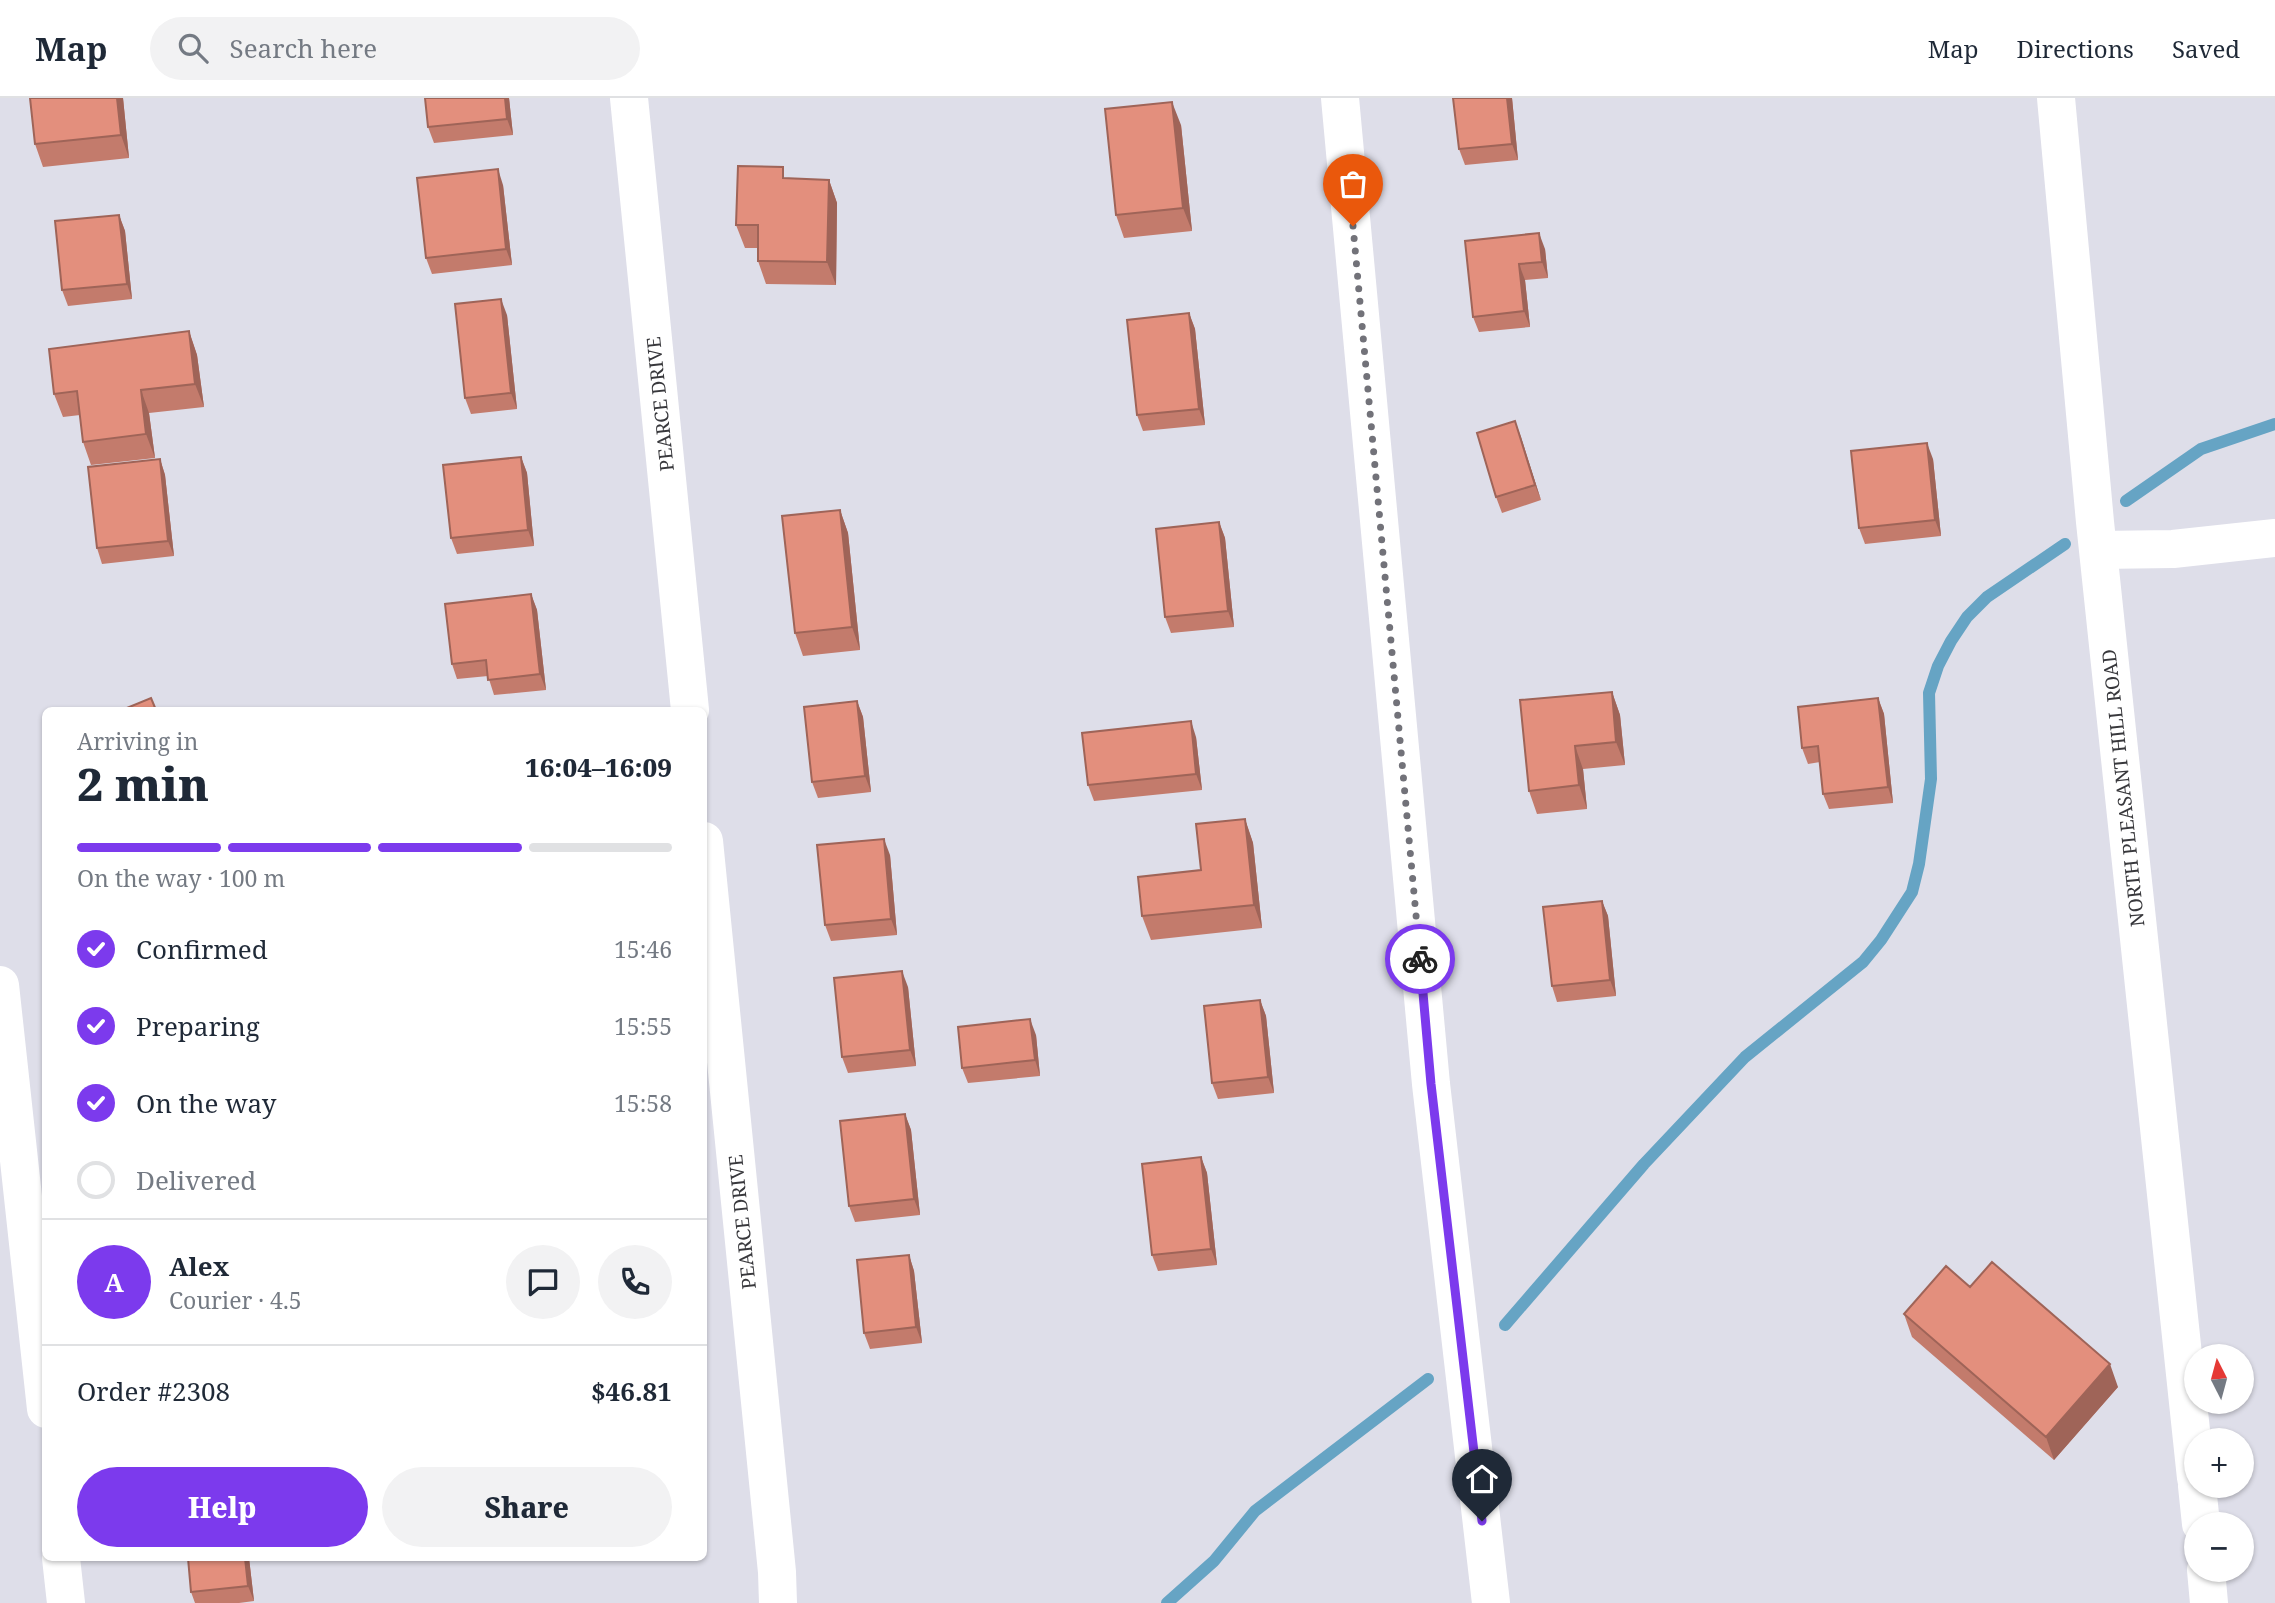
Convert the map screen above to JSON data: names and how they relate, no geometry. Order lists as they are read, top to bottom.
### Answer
{
  "streets": {
    "street": ["PEARCE DRIVE", "NORTH PLEASANT HILL ROAD"]
  },
  "north": "top",
  "page": {
    "header": "Map",
    "search": "Search here",
    "nav": ["Map", "Directions", "Saved"],
    "heading": ["2 min", "Arriving in", "16:04–16:09"],
    "panel": [
      "Alex",
      "Courier · 4.5",
      "Order #2308",
      "$46.81"
    ],
    "bar": "On the way · 100 m",
    "list": [
      ["Confirmed", "15:46"],
      ["Preparing", "15:55"],
      ["On the way", "15:58"],
      "Delivered"
    ],
    "round": "A",
    "map_buttons": ["+", "−"],
    "buttons": ["Help", "Share"]
  }
}
